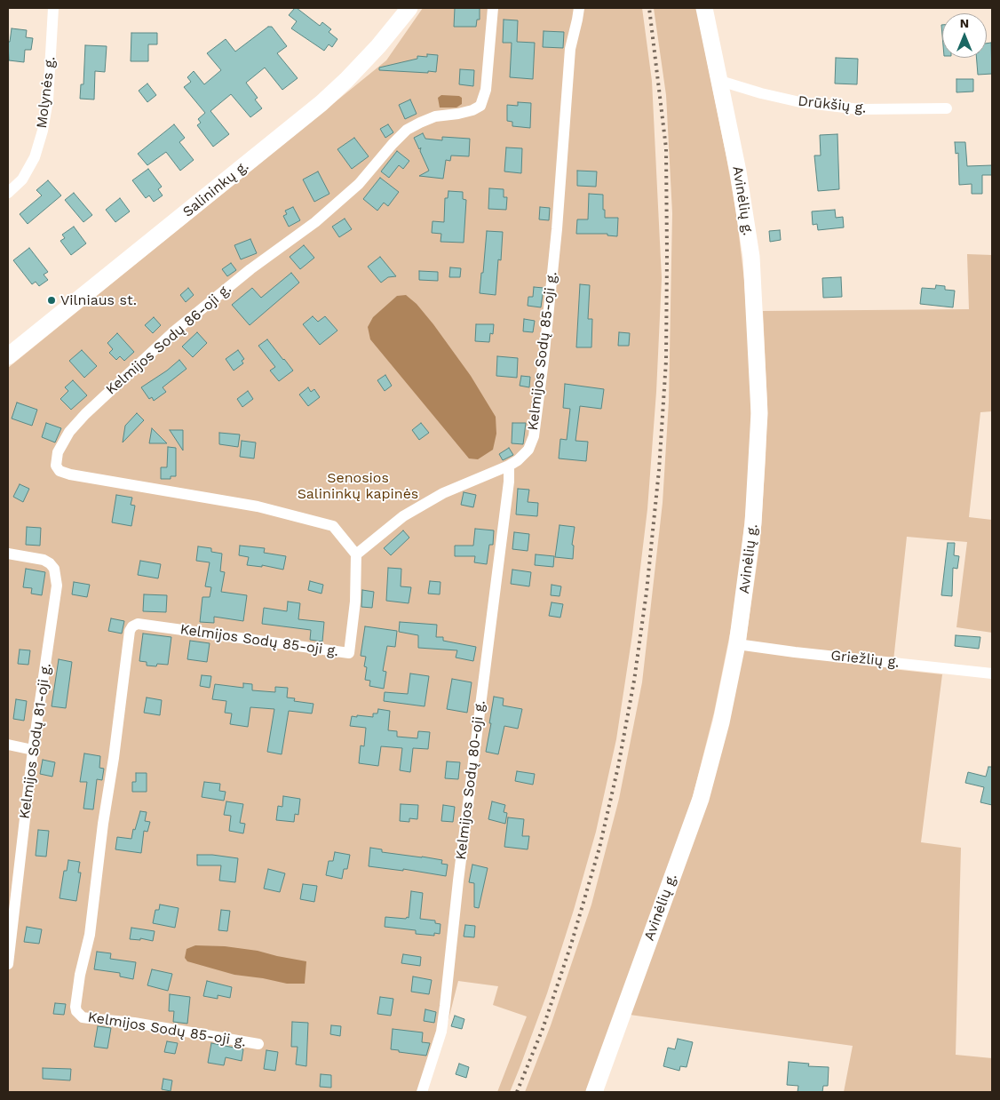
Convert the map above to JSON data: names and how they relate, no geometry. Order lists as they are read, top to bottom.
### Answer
{
  "streets": {
    "main road": ["Salininkų g.", "Avinėlių g."],
    "street": [
      "Molynės g.",
      "Drūkšių g.",
      "Kelmijos Sodų 86-oji g.",
      "Kelmijos Sodų 85-oji g.",
      "Griežlių g.",
      "Kelmijos Sodų 81-oji g.",
      "Kelmijos Sodų 80-oji g."
    ]
  },
  "crossings": [
    ["Drūkšių g.", "Avinėlių g."],
    ["Avinėlių g.", "Griežlių g."],
    ["Kelmijos Sodų 86-oji g.", "Kelmijos Sodų 85-oji g."],
    ["Kelmijos Sodų 85-oji g.", "Kelmijos Sodų 80-oji g."]
  ],
  "parks": ["Senosios Salininkų kapinės"],
  "places": ["Vilniaus st."],
  "north": "top"
}
